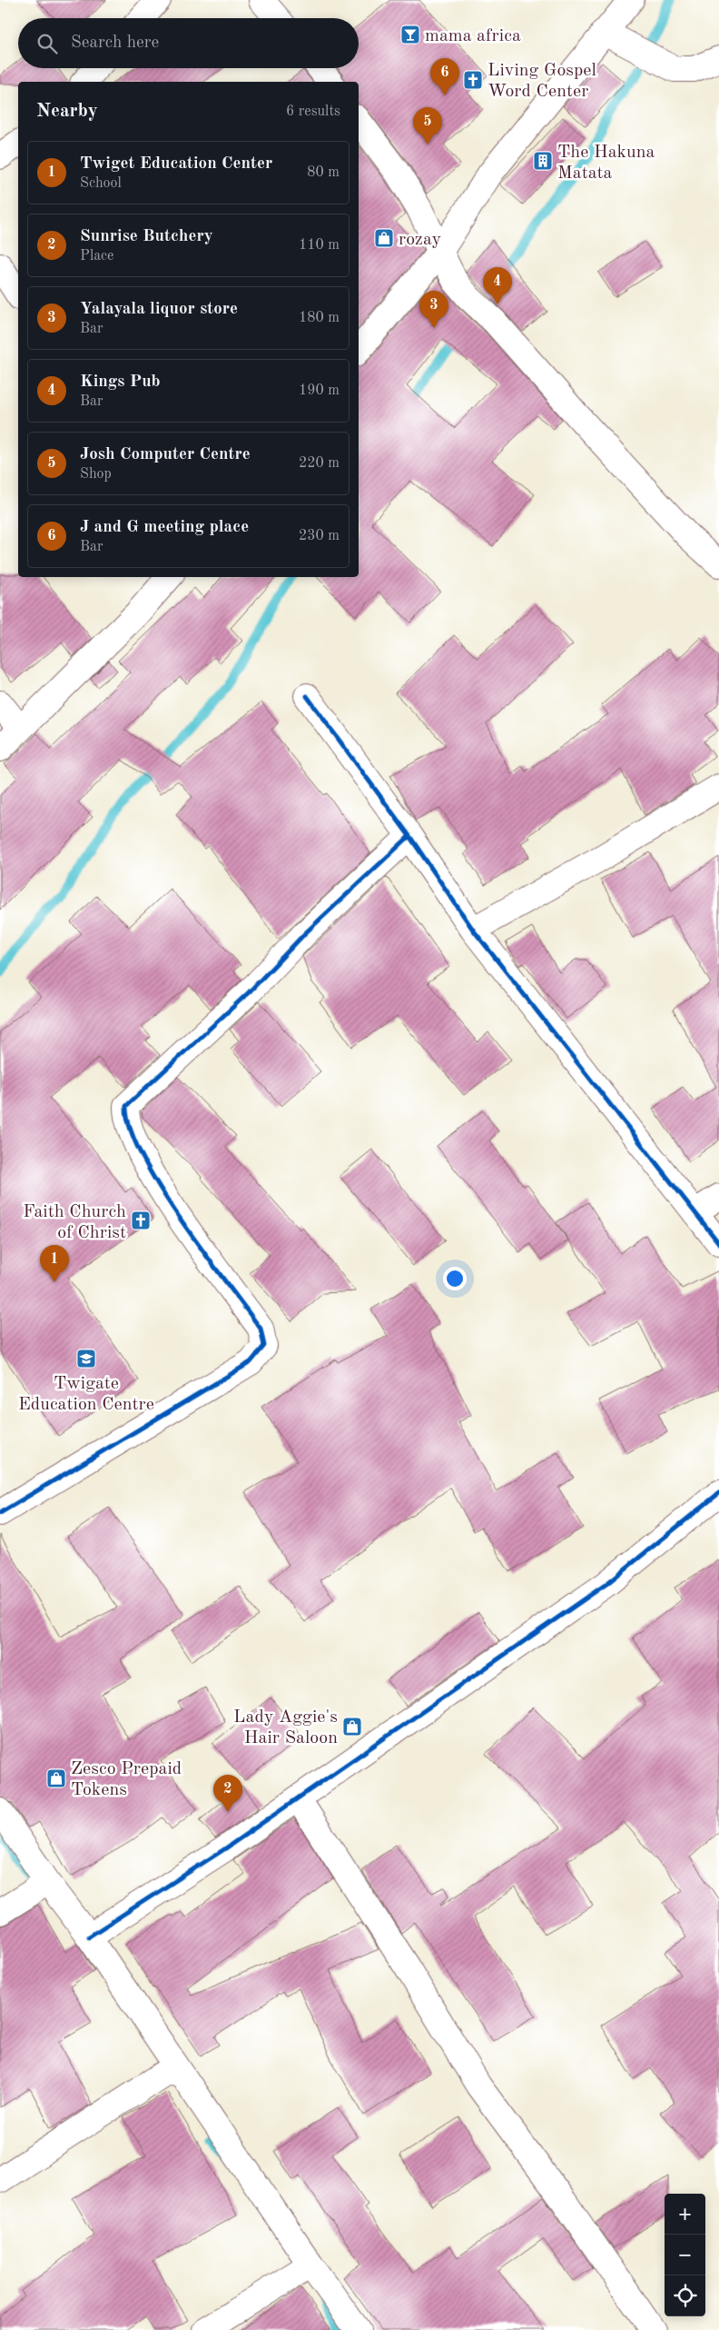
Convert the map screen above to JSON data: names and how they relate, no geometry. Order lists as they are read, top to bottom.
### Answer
{
  "places": {
    "bar": ["mama africa"],
    "church": ["Living Gospel Word Center", "Faith Church of Christ"],
    "building": ["The Hakuna Matata"],
    "shop": ["rozay", "Lady Aggie's Hair Saloon", "Zesco Prepaid Tokens"],
    "school or university": ["Twigate Education Centre"]
  },
  "page": {
    "search": "Search here",
    "pins": [
      "6",
      "5",
      "4",
      "3",
      "1",
      "2"
    ],
    "heading": ["Nearby", "6 results"],
    "list": [
      {
        "mark": "1",
        "name": "Twiget Education Center",
        "note": "School",
        "value": "80 m"
      },
      {
        "mark": "2",
        "name": "Sunrise Butchery",
        "note": "Place",
        "value": "110 m"
      },
      {
        "mark": "3",
        "name": "Yalayala liquor store",
        "note": "Bar",
        "value": "180 m"
      },
      {
        "mark": "4",
        "name": "Kings Pub",
        "note": "Bar",
        "value": "190 m"
      },
      {
        "mark": "5",
        "name": "Josh Computer Centre",
        "note": "Shop",
        "value": "220 m"
      },
      {
        "mark": "6",
        "name": "J and G meeting place",
        "note": "Bar",
        "value": "230 m"
      }
    ],
    "map_buttons": ["+", "−"]
  }
}
